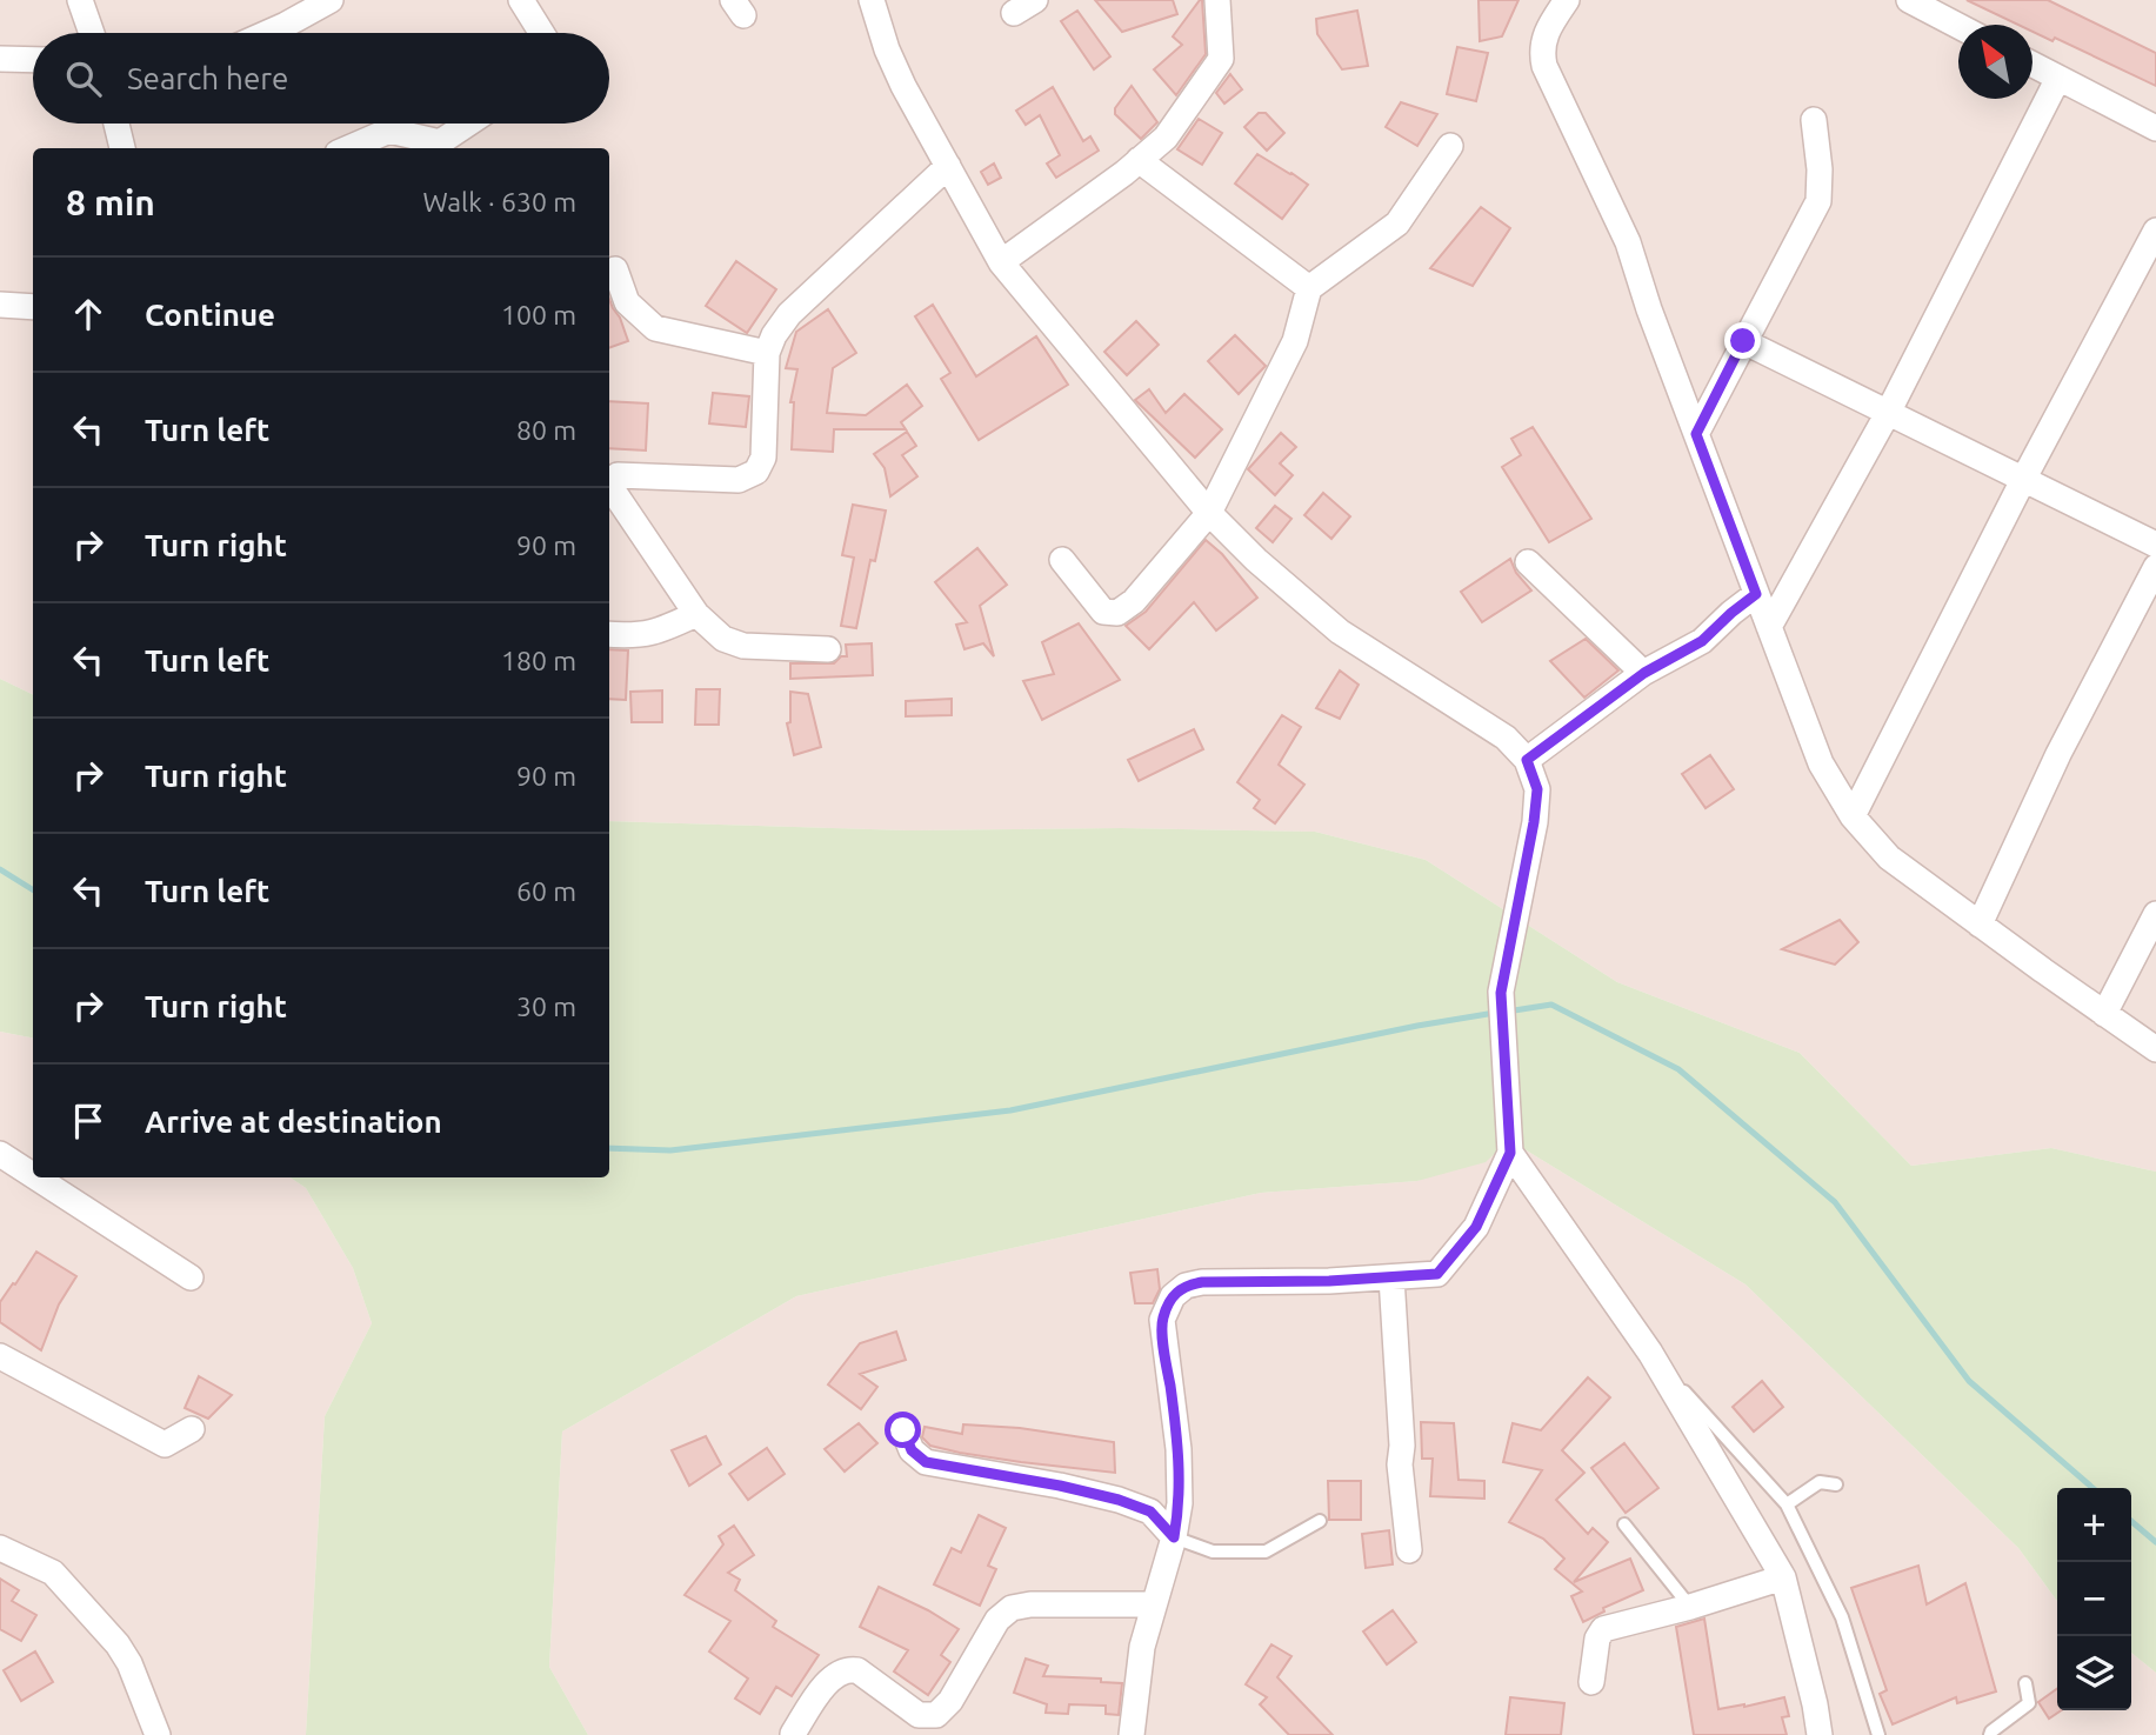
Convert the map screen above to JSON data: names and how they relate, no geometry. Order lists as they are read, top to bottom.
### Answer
{
  "north": "top left",
  "page": {
    "search": "Search here",
    "heading": ["8 min", "Walk · 630 m"],
    "list": [
      ["Continue", "100 m"],
      ["Turn left", "80 m"],
      ["Turn right", "90 m"],
      ["Turn left", "180 m"],
      ["Turn right", "90 m"],
      ["Turn left", "60 m"],
      ["Turn right", "30 m"],
      "Arrive at destination"
    ],
    "map_buttons": ["+", "−"]
  }
}
